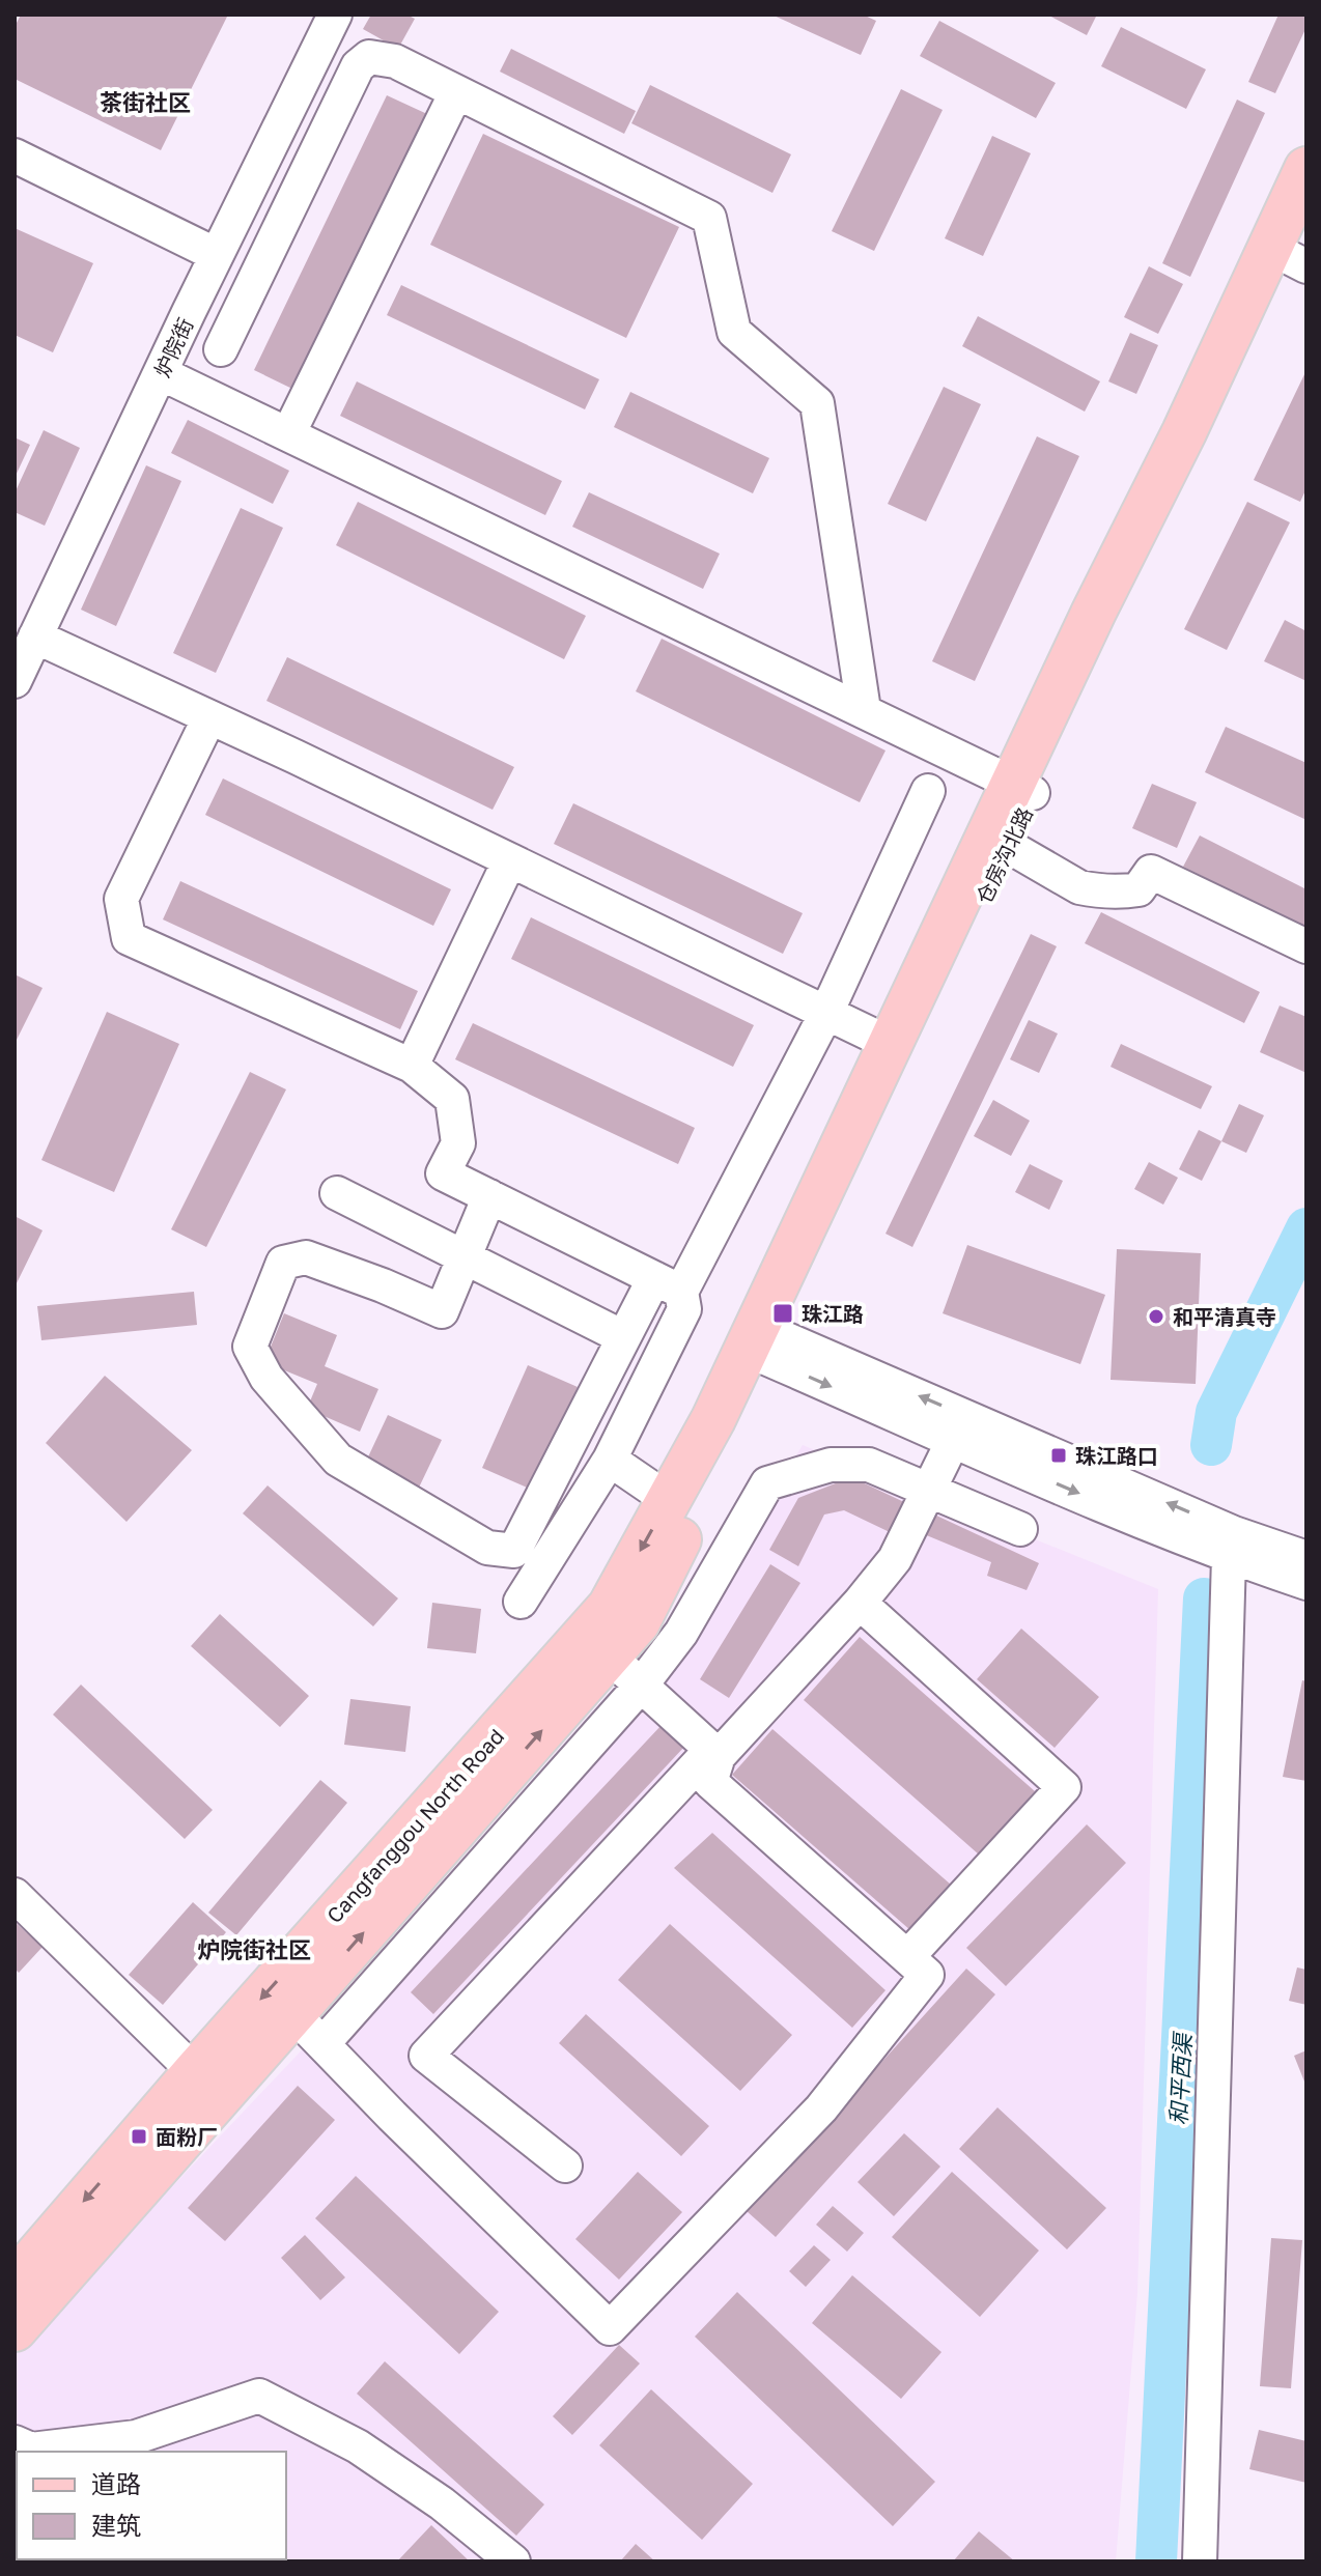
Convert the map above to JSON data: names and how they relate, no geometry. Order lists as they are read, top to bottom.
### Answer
{
  "streets": {
    "main road": ["仓房沟北路", "Cangfanggou North Road"],
    "street": ["炉院街"]
  },
  "crossings": [
    ["仓房沟北路", "Cangfanggou North Road"]
  ],
  "districts": ["茶街社区", "炉院街社区"],
  "water": ["和平西渠"],
  "places": {
    "transit": ["珠江路", "珠江路口", "面粉厂"],
    "other": ["和平清真寺"]
  },
  "legend": ["道路", "建筑"]
}
